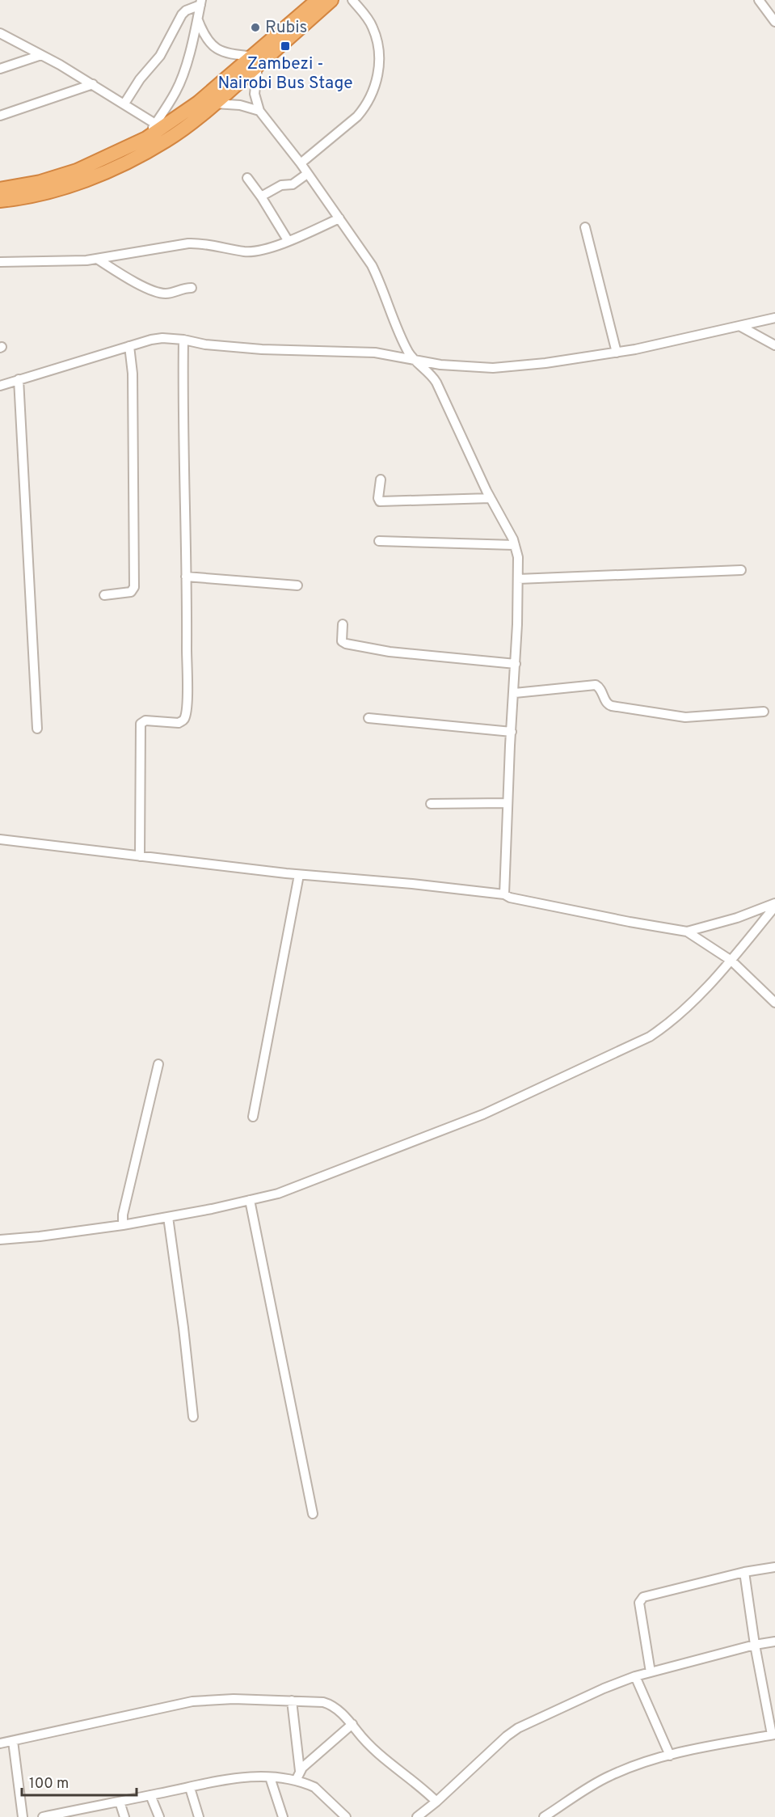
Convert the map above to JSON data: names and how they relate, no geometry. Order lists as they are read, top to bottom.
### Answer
{
  "places": {
    "other": ["Rubis"],
    "transit": ["Zambezi - Nairobi Bus Stage"]
  },
  "scale_bar": "100 m"
}
